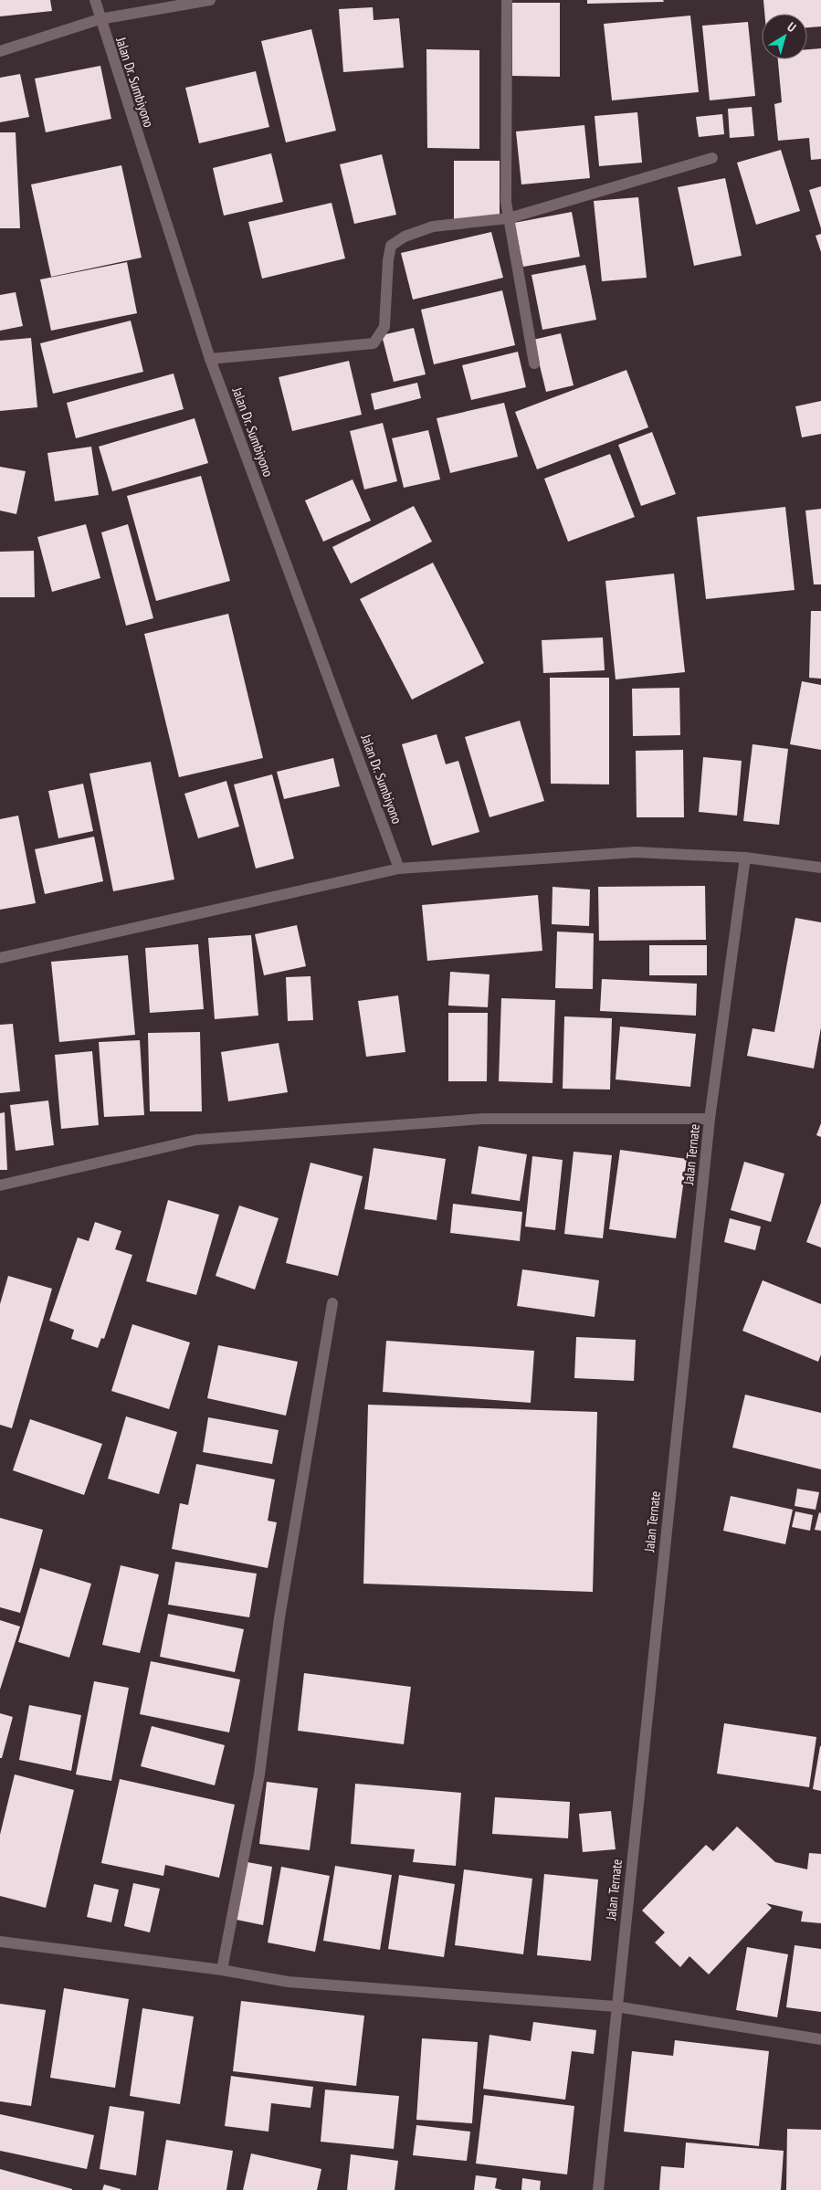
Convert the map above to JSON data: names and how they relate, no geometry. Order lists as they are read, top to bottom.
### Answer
{
  "streets": {
    "street": ["Jalan Dr. Sumbiyono", "Jalan Ternate"]
  },
  "north": "top right"
}
